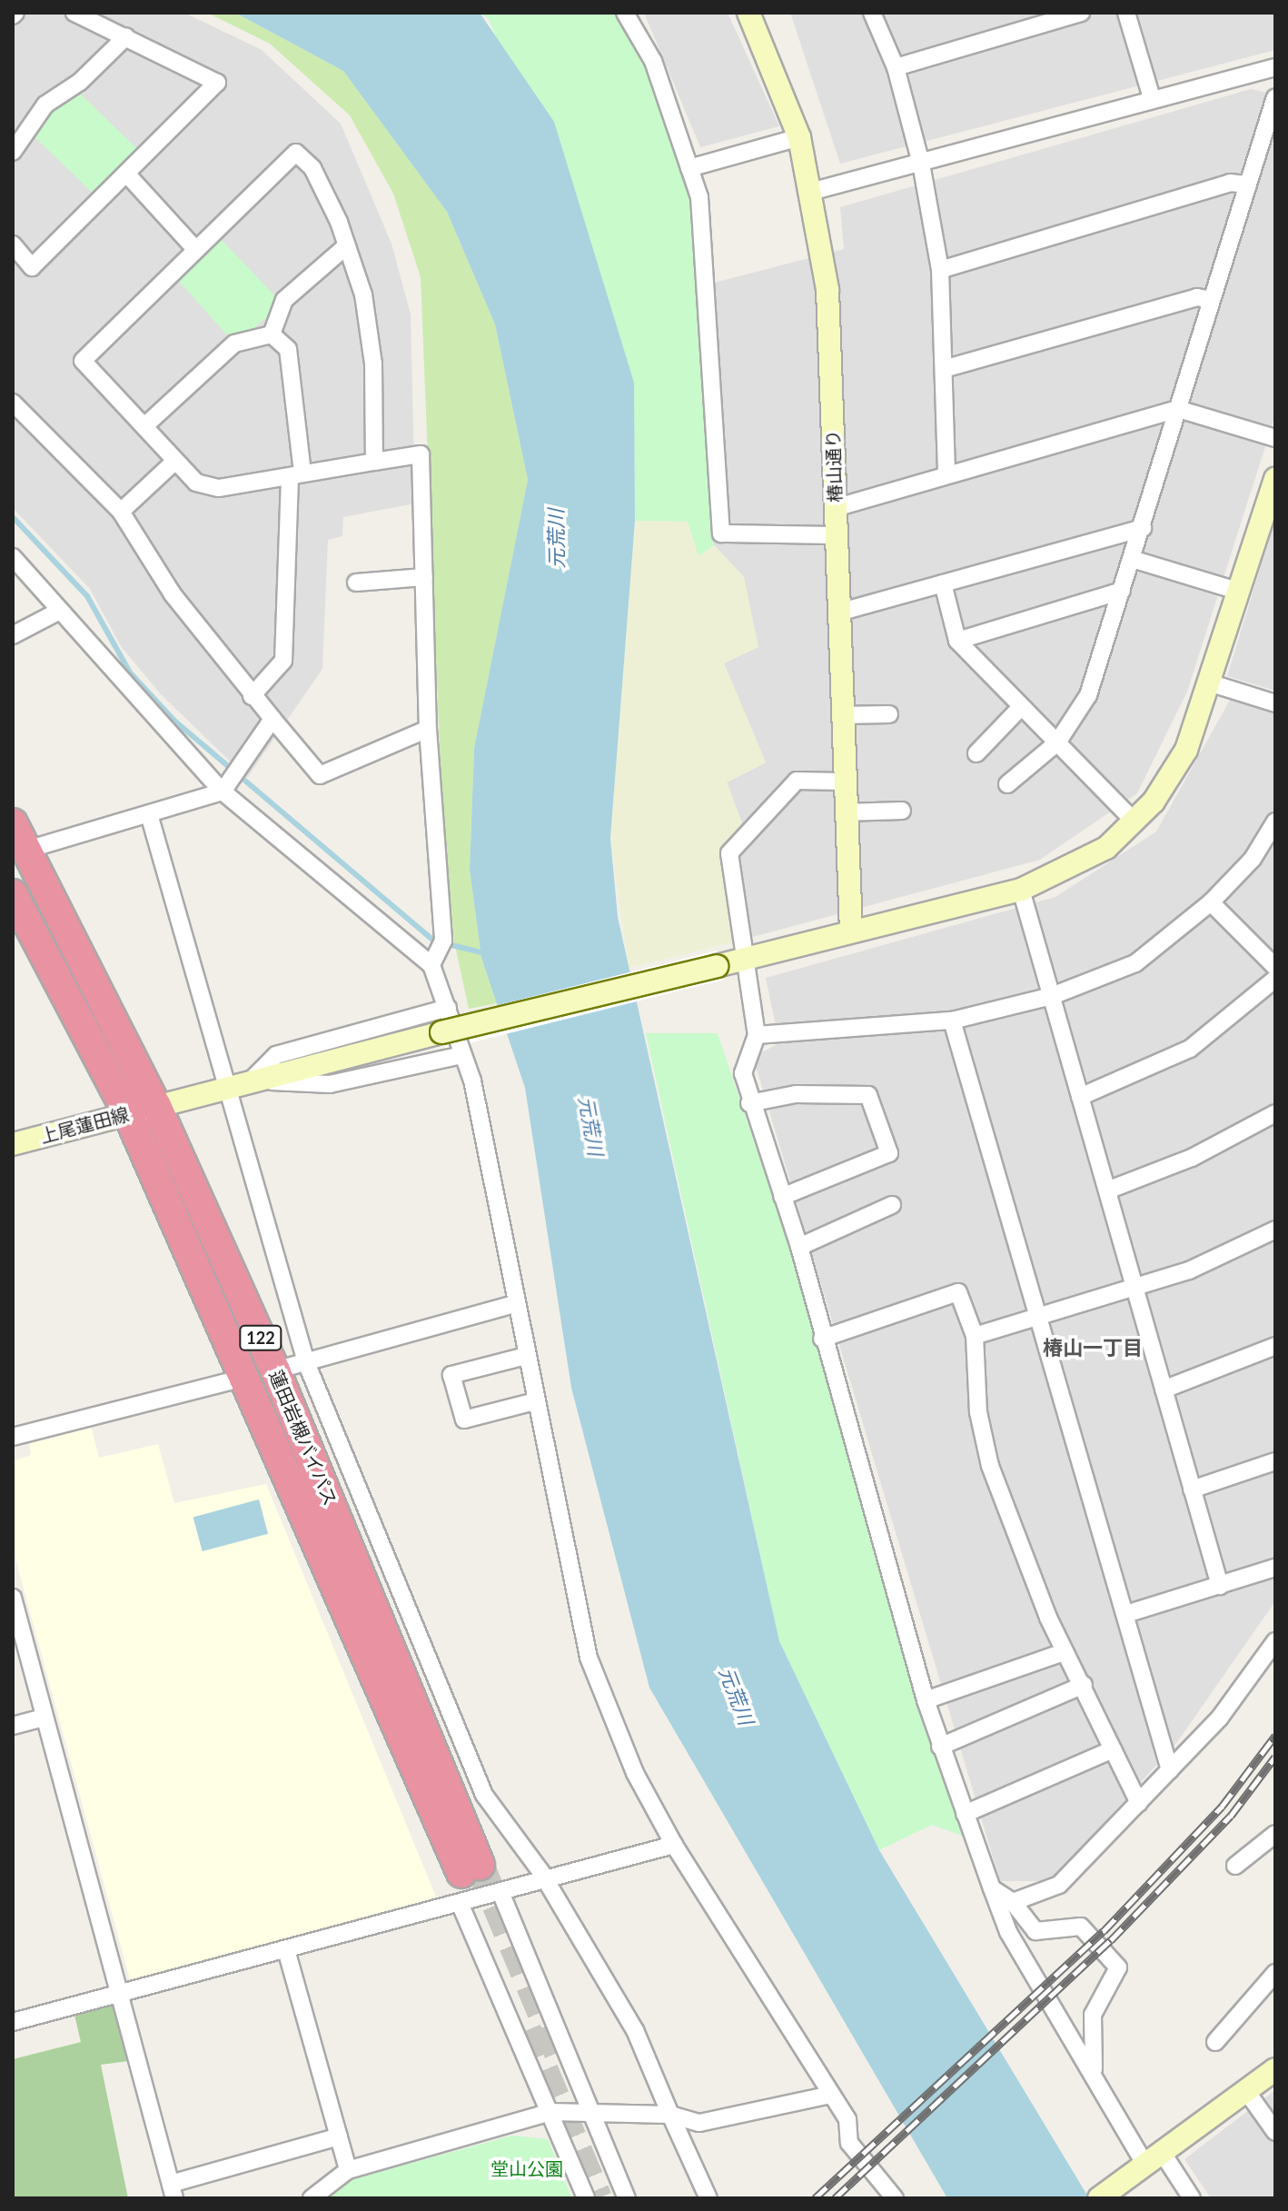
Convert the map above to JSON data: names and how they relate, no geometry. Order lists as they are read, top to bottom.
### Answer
{
  "streets": {
    "highway": ["122", "蓮田岩槻バイパス"],
    "street": ["椿山通り", "上尾蓮田線"]
  },
  "crossings": [
    ["椿山通り", "上尾蓮田線"],
    ["上尾蓮田線", "蓮田岩槻バイパス"]
  ],
  "districts": ["椿山一丁目"],
  "water": ["元荒川"],
  "parks": ["堂山公園"]
}
